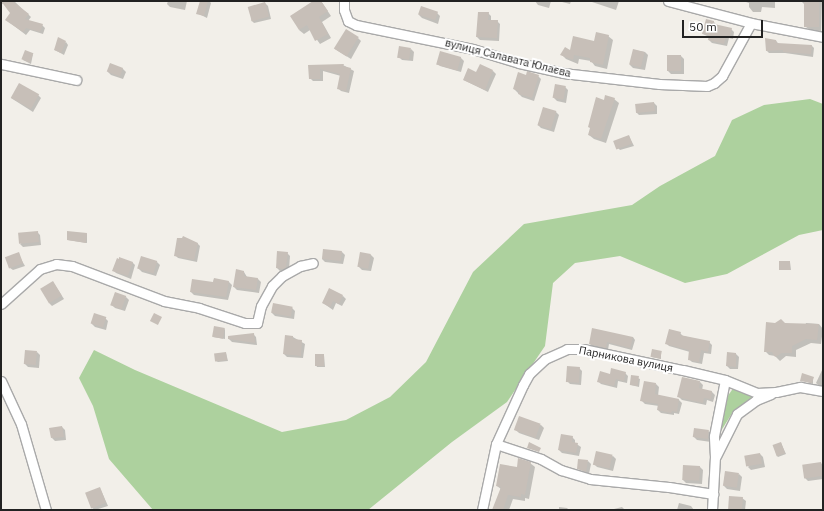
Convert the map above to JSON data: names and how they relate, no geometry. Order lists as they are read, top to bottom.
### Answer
{
  "streets": {
    "street": ["вулиця Салавата Юлаєва", "Парникова вулиця"]
  },
  "scale_bar": "50 m"
}
